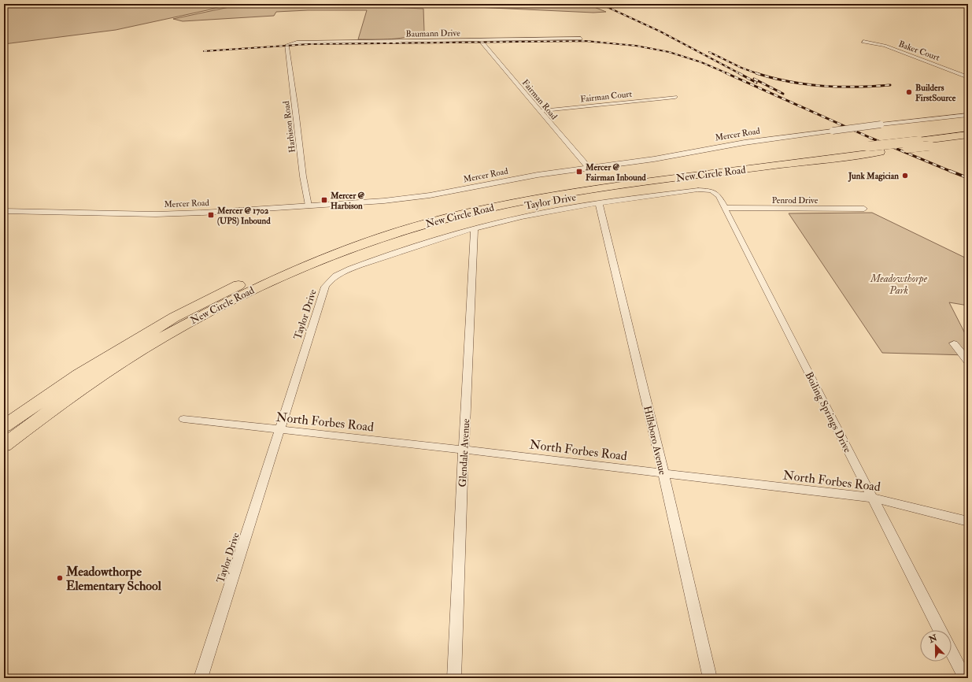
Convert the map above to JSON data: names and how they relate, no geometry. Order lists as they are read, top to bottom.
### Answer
{
  "streets": {
    "highway": ["New Circle Road"],
    "street": [
      "Baumann Drive",
      "Baker Court",
      "Fairman Court",
      "Fairman Road",
      "Harbison Road",
      "Mercer Road",
      "Penrod Drive",
      "Taylor Drive",
      "Boiling Springs Drive",
      "North Forbes Road",
      "Hillsboro Avenue",
      "Glendale Avenue"
    ]
  },
  "crossings": [
    ["Baumann Drive", "Fairman Road"],
    ["Baumann Drive", "Harbison Road"],
    ["Fairman Court", "Fairman Road"],
    ["Fairman Road", "Mercer Road"],
    ["Harbison Road", "Mercer Road"],
    ["Penrod Drive", "Boiling Springs Drive"],
    ["Taylor Drive", "Boiling Springs Drive"],
    ["Taylor Drive", "North Forbes Road"],
    ["Taylor Drive", "Hillsboro Avenue"],
    ["Taylor Drive", "Glendale Avenue"],
    ["Boiling Springs Drive", "North Forbes Road"],
    ["North Forbes Road", "Hillsboro Avenue"],
    ["North Forbes Road", "Glendale Avenue"]
  ],
  "parks": ["Meadowthorpe Park"],
  "places": {
    "other": ["Builders FirstSource", "Junk Magician", "Meadowthorpe Elementary School"],
    "transit": ["Mercer @ Fairman Inbound", "Mercer @ Harbison", "Mercer @ 1702 (UPS) Inbound"]
  },
  "north": "top"
}
